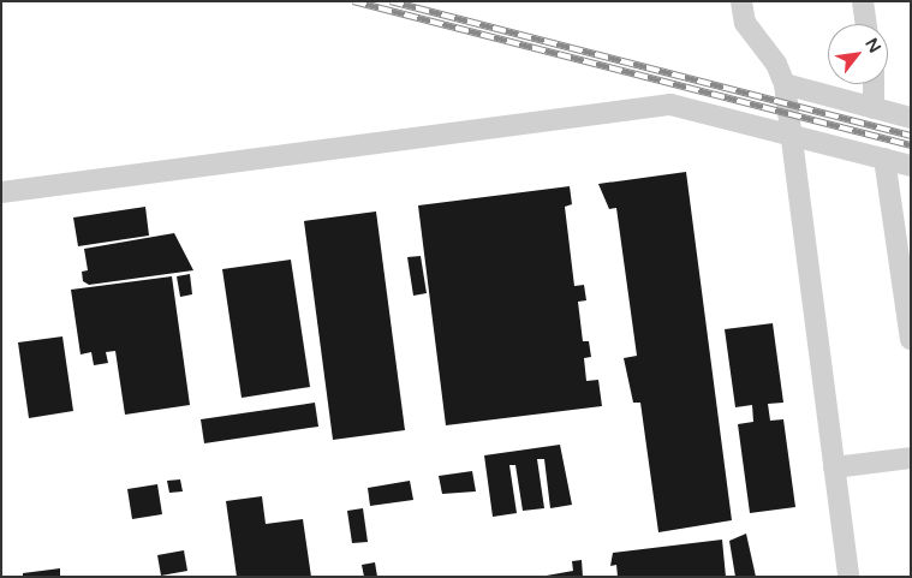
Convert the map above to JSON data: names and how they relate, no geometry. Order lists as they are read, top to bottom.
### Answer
{
  "north": "top right"
}
